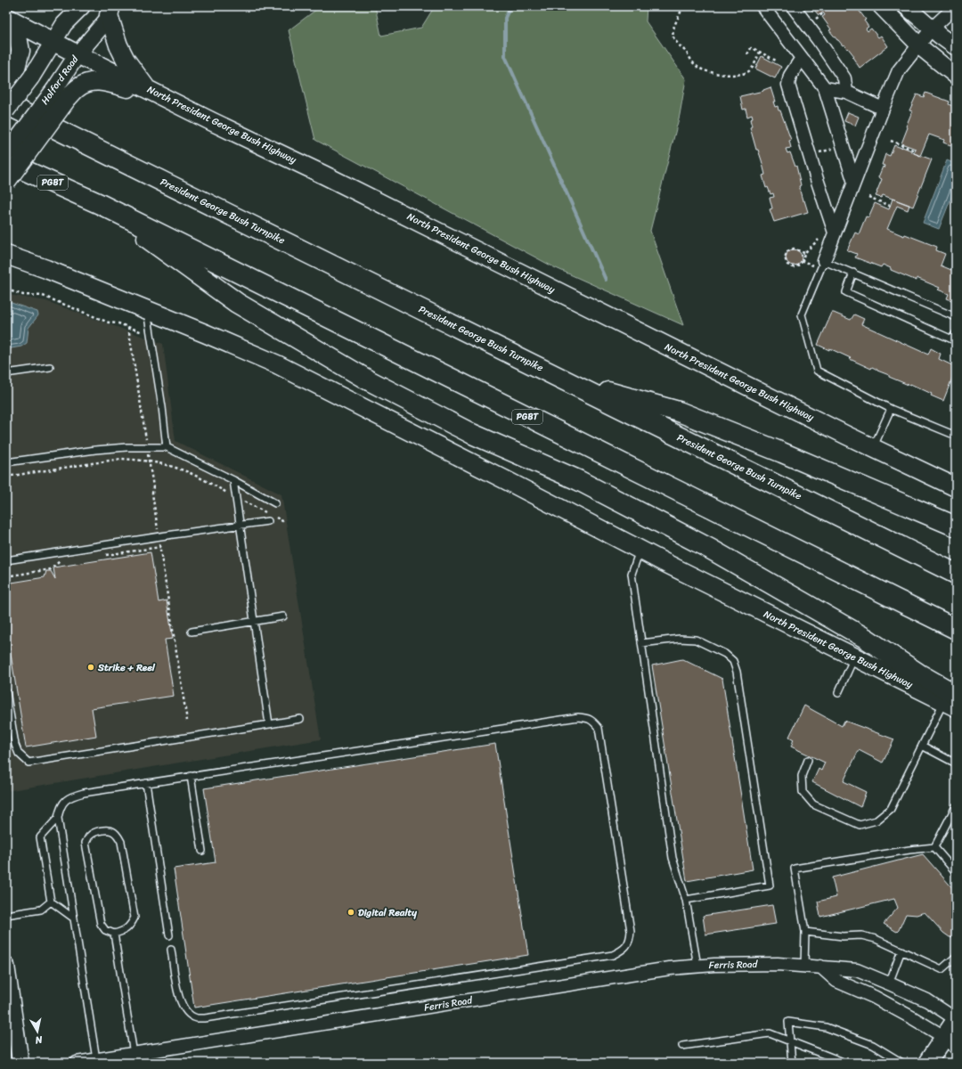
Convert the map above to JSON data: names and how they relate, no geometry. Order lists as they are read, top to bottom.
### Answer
{
  "streets": {
    "highway": ["PGBT", "President George Bush Turnpike"],
    "main road": ["North President George Bush Highway"],
    "street": ["Holford Road", "Ferris Road"]
  },
  "crossings": [
    ["Holford Road", "North President George Bush Highway"]
  ],
  "places": ["Strike + Reel", "Digital Realty"],
  "north": "bottom"
}
